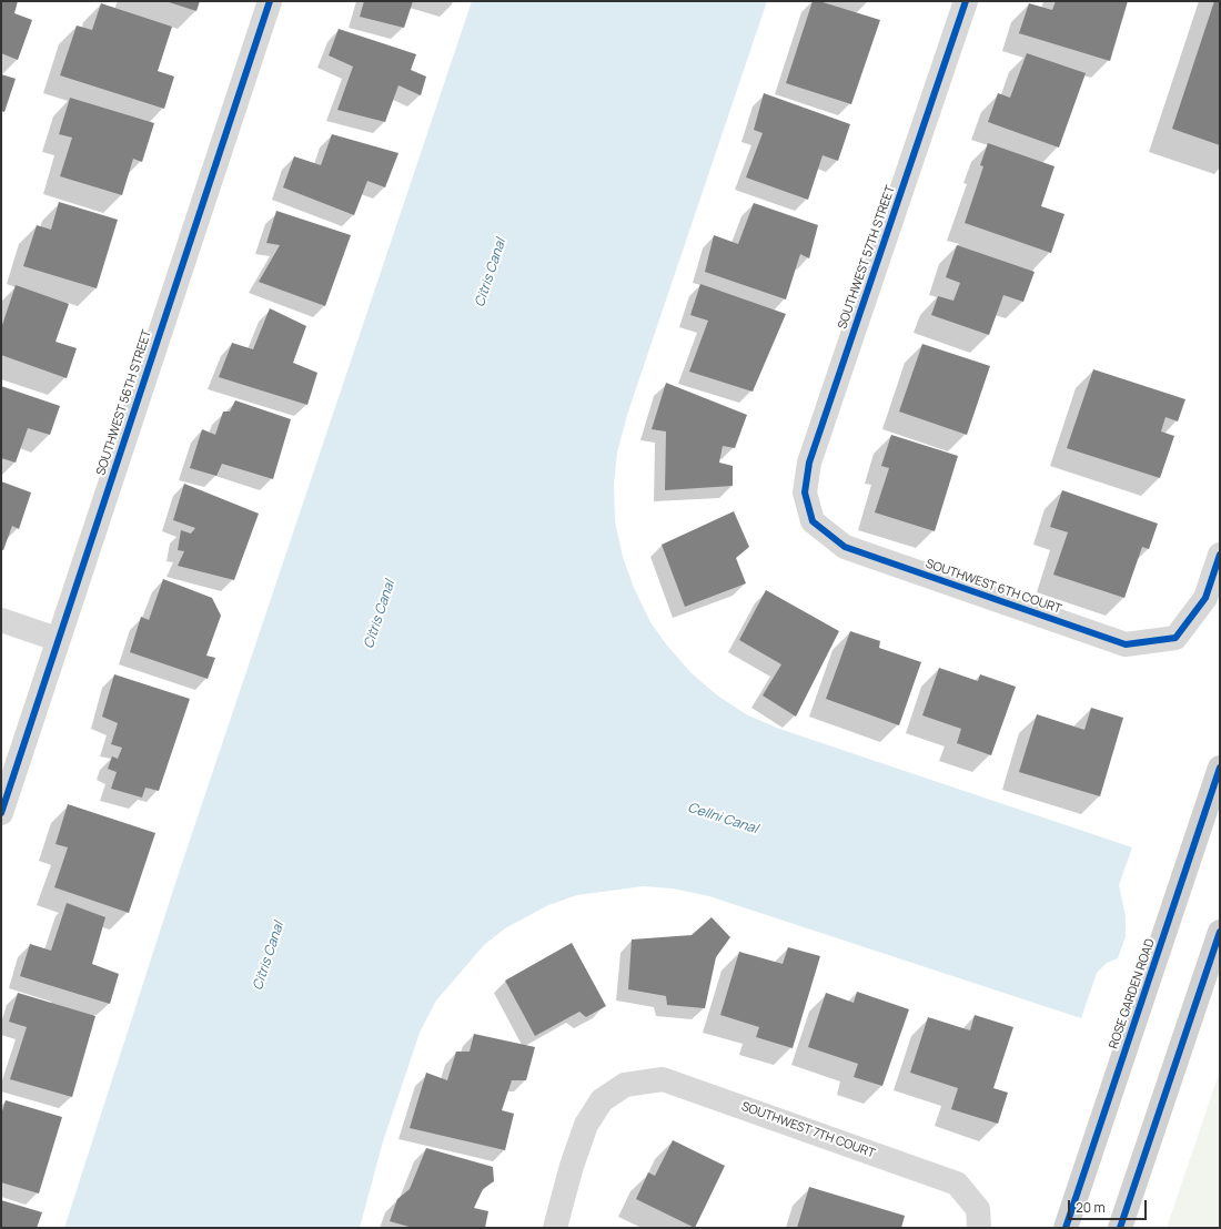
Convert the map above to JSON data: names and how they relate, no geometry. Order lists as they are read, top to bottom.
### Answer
{
  "streets": {
    "street": [
      "SOUTHWEST 57TH STREET",
      "SOUTHWEST 56TH STREET",
      "SOUTHWEST 6TH COURT",
      "ROSE GARDEN ROAD",
      "SOUTHWEST 7TH COURT"
    ]
  },
  "crossings": [
    ["SOUTHWEST 57TH STREET", "SOUTHWEST 6TH COURT"]
  ],
  "water": ["Citris Canal", "Cellni Canal"],
  "scale_bar": "20 m"
}
